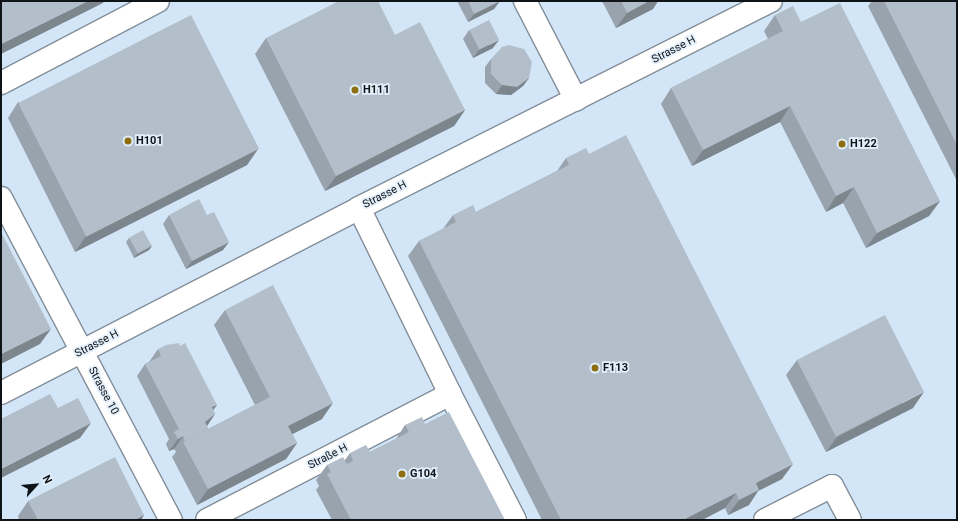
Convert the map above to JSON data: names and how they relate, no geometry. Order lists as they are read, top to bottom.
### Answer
{
  "streets": {
    "lane": ["Strasse H", "Strasse 10", "Straße H"]
  },
  "crossings": [
    ["Strasse H", "Strasse 10"]
  ],
  "places": [
    "H111",
    "H101",
    "H122",
    "F113",
    "G104"
  ],
  "north": "top right"
}
